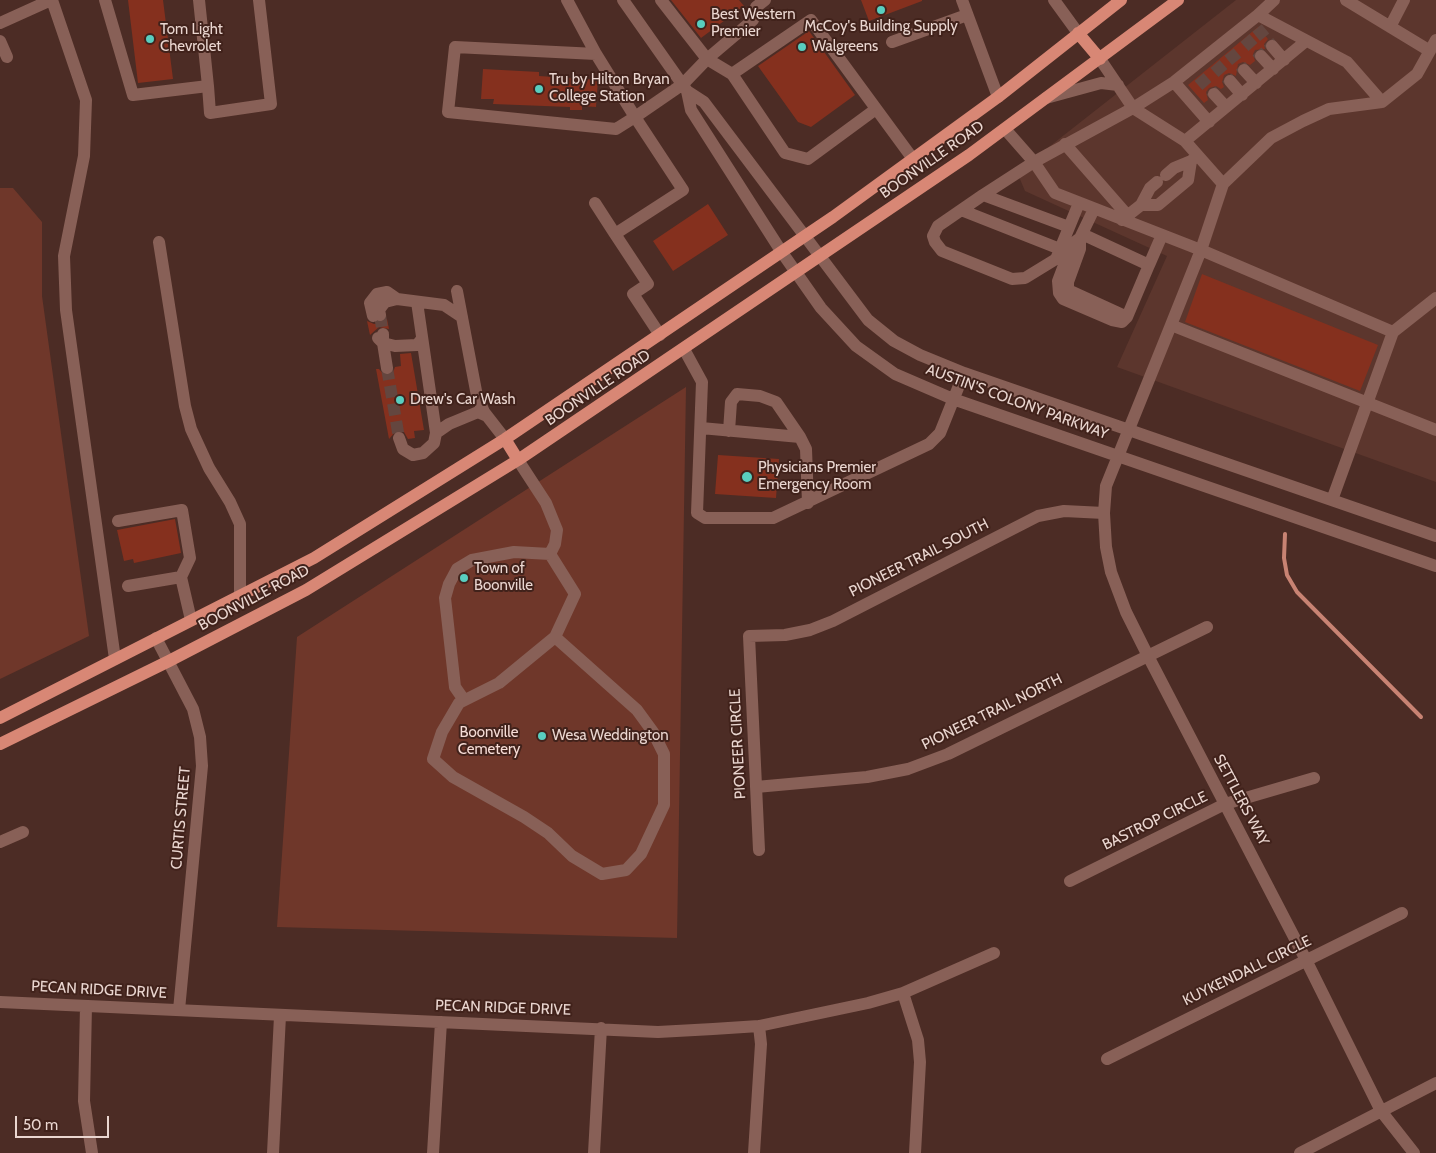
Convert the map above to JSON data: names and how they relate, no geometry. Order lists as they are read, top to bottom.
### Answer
{
  "streets": {
    "main road": ["BOONVILLE ROAD"],
    "street": [
      "AUSTIN'S COLONY PARKWAY",
      "PIONEER TRAIL SOUTH",
      "PIONEER TRAIL NORTH",
      "PIONEER CIRCLE",
      "SETTLERS WAY",
      "CURTIS STREET",
      "BASTROP CIRCLE",
      "KUYKENDALL CIRCLE",
      "PECAN RIDGE DRIVE"
    ]
  },
  "crossings": [
    ["BOONVILLE ROAD", "AUSTIN'S COLONY PARKWAY"],
    ["BOONVILLE ROAD", "CURTIS STREET"],
    ["AUSTIN'S COLONY PARKWAY", "SETTLERS WAY"],
    ["PIONEER TRAIL SOUTH", "PIONEER CIRCLE"],
    ["PIONEER TRAIL SOUTH", "SETTLERS WAY"],
    ["PIONEER TRAIL NORTH", "PIONEER CIRCLE"],
    ["PIONEER TRAIL NORTH", "SETTLERS WAY"],
    ["SETTLERS WAY", "BASTROP CIRCLE"],
    ["SETTLERS WAY", "KUYKENDALL CIRCLE"],
    ["CURTIS STREET", "PECAN RIDGE DRIVE"]
  ],
  "parks": ["Boonville Cemetery"],
  "places": [
    "McCoy's Building Supply",
    "Best Western Premier",
    "Tom Light Chevrolet",
    "Walgreens",
    "Tru by Hilton Bryan College Station",
    "Drew's Car Wash",
    "Physicians Premier Emergency Room",
    "Town of Boonville",
    "Wesa Weddington"
  ],
  "scale_bar": "50 m"
}
